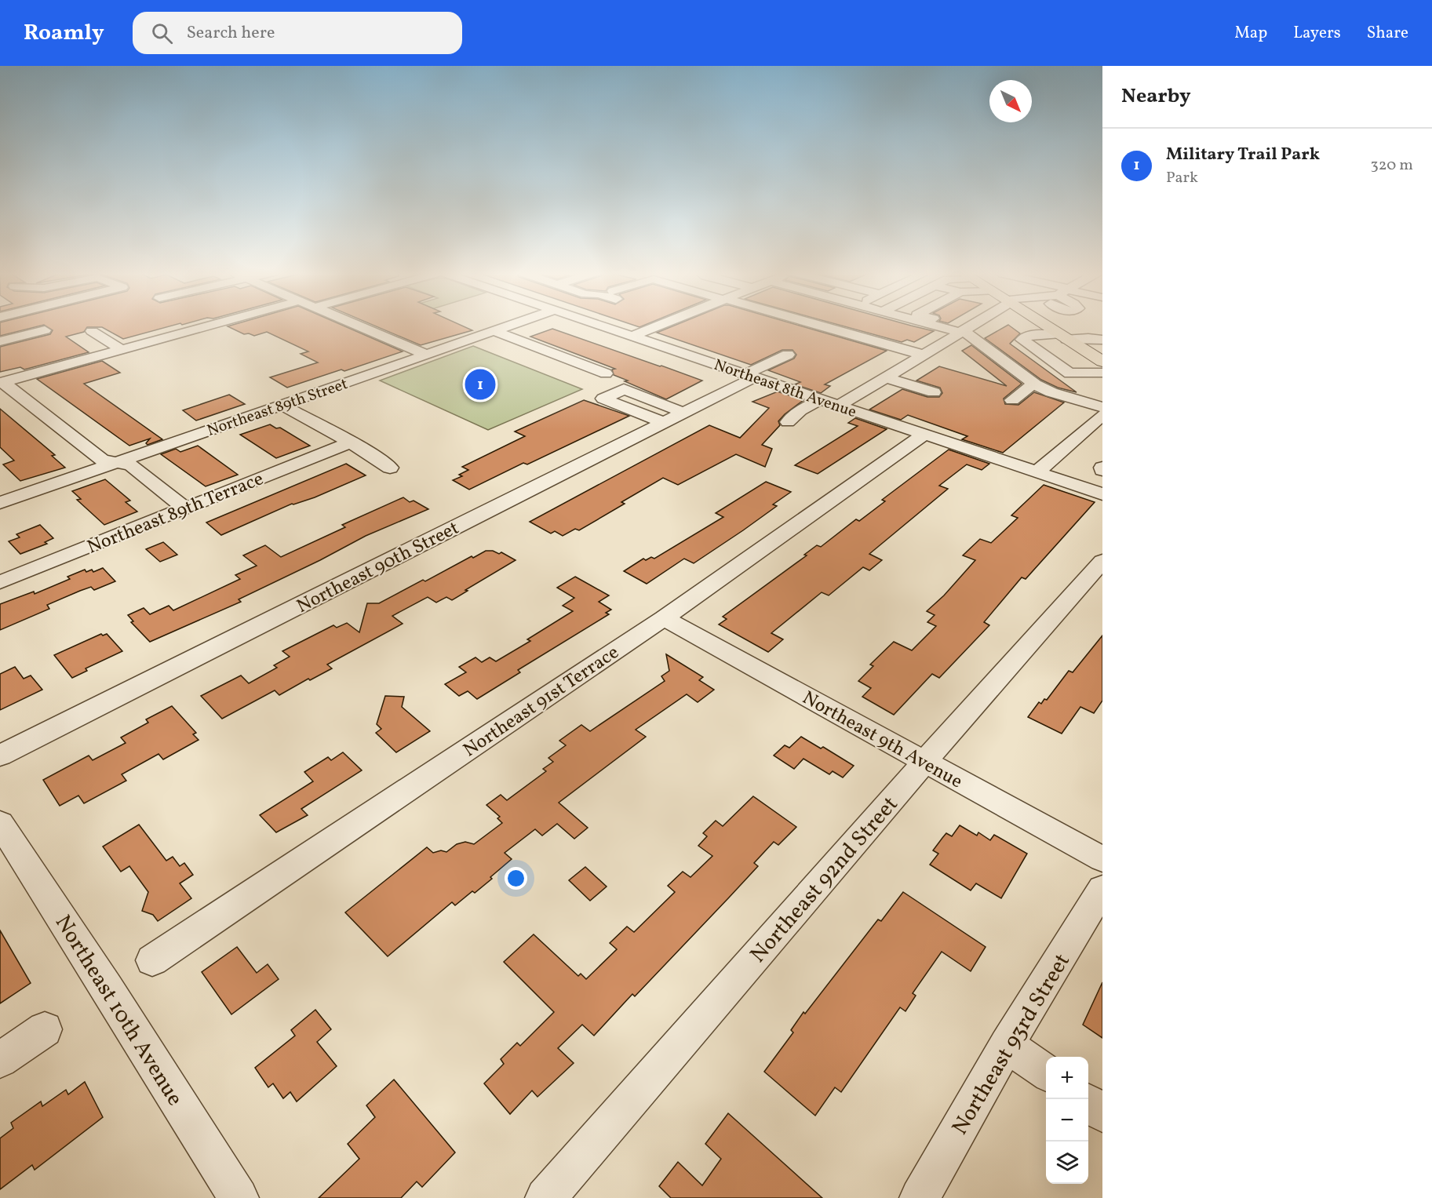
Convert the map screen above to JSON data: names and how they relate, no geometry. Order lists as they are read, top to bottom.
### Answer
{
  "streets": {
    "street": [
      "Northeast 8th Avenue",
      "Northeast 89th Street",
      "Northeast 89th Terrace",
      "Northeast 90th Street",
      "Northeast 91st Terrace",
      "Northeast 9th Avenue",
      "Northeast 92nd Street",
      "Northeast 10th Avenue",
      "Northeast 93rd Street"
    ]
  },
  "crossings": [
    ["Northeast 8th Avenue", "Northeast 90th Street"],
    ["Northeast 8th Avenue", "Northeast 91st Terrace"],
    ["Northeast 91st Terrace", "Northeast 9th Avenue"],
    ["Northeast 9th Avenue", "Northeast 92nd Street"]
  ],
  "north": "bottom right",
  "page": {
    "header": "Roamly",
    "search": "Search here",
    "nav": ["Map", "Layers", "Share"],
    "heading": "Nearby",
    "list": [
      {
        "mark": "1",
        "name": "Military Trail Park",
        "note": "Park",
        "value": "320 m"
      }
    ],
    "pins": "1",
    "map_buttons": ["+", "−"]
  }
}
